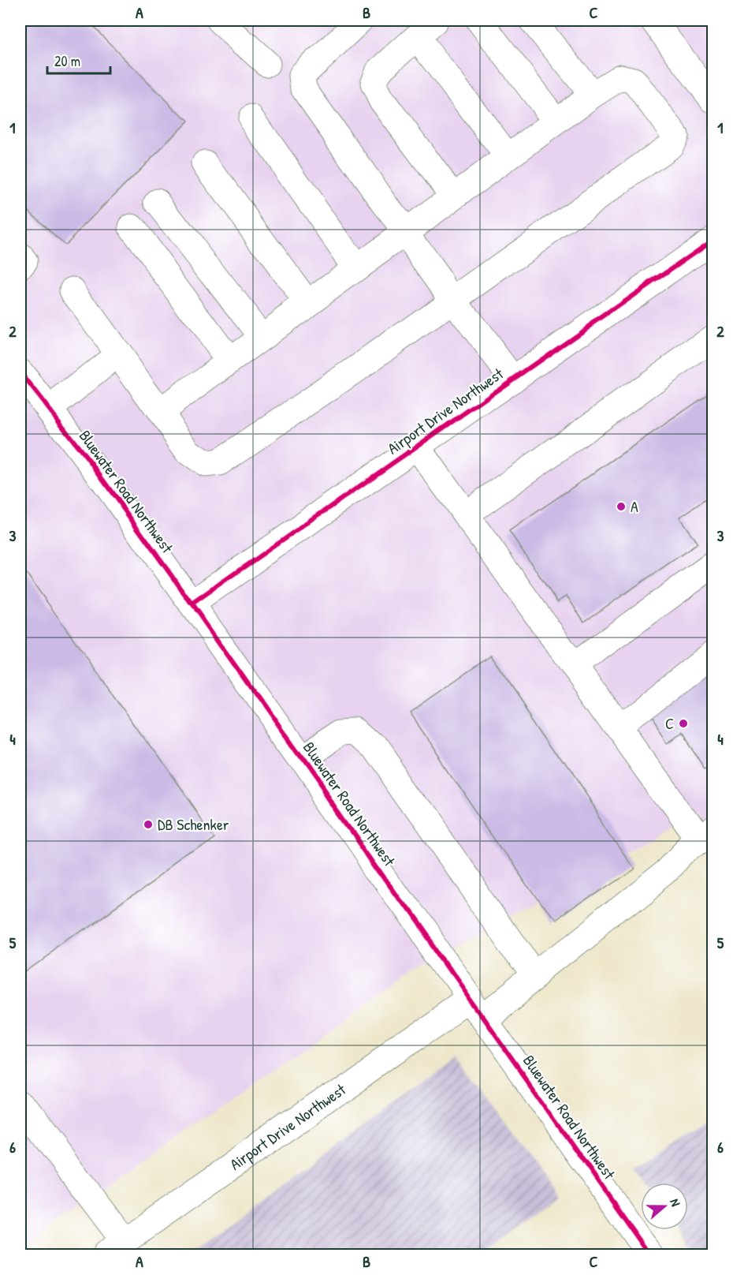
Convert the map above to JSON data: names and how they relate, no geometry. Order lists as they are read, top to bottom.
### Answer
{
  "streets": {
    "street": ["Airport Drive Northwest", "Bluewater Road Northwest"]
  },
  "crossings": [
    ["Airport Drive Northwest", "Bluewater Road Northwest"]
  ],
  "places": ["A", "C", "DB Schenker"],
  "scale_bar": "20 m",
  "north": "right",
  "grid": {
    "columns": ["A", "B", "C"],
    "rows": [
      "1",
      "2",
      "3",
      "4",
      "5",
      "6"
    ]
  }
}
